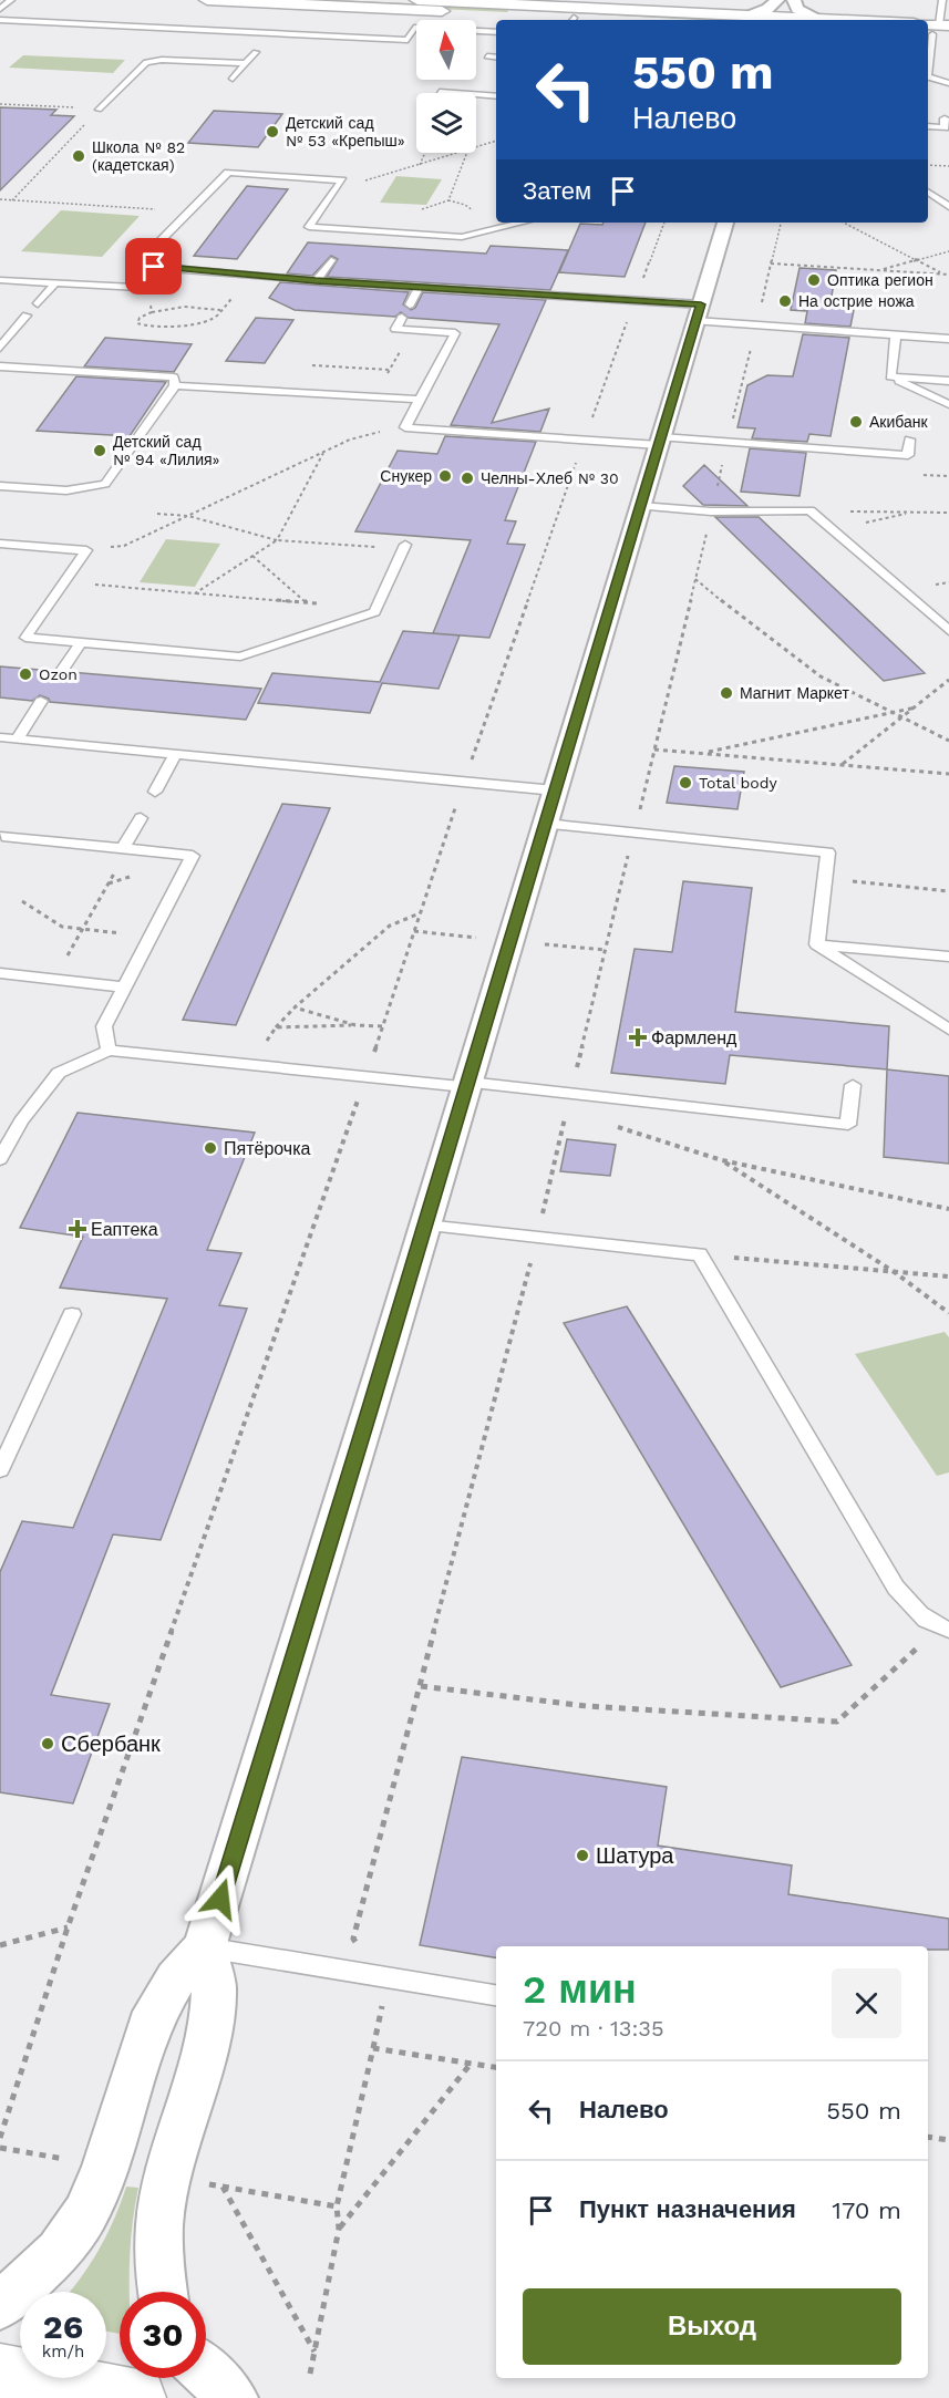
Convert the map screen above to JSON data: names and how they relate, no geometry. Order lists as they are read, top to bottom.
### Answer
{
  "places": {
    "other": [
      "Детский сад № 53 «Крепыш»",
      "Школа № 82 (кадетская)",
      "Оптика регион",
      "На острие ножа",
      "Акибанк",
      "Детский сад № 94 «Лилия»",
      "Снукер",
      "Челны-Хлеб № 30",
      "Ozon",
      "Магнит Маркет",
      "Total body",
      "Пятёрочка",
      "Сбербанк",
      "Шатура"
    ],
    "health": ["Фармленд", "Еаптека"]
  },
  "north": "top",
  "page": {
    "turn": ["550 m", "Налево"],
    "then": "Затем",
    "heading": ["2 мин", "720 m · 13:35"],
    "list": [
      {
        "name": "Налево",
        "value": "550 m"
      },
      {
        "name": "Пункт назначения",
        "value": "170 m"
      }
    ],
    "buttons": "Выход",
    "speed": "26 km/h",
    "limit": "30"
  }
}
